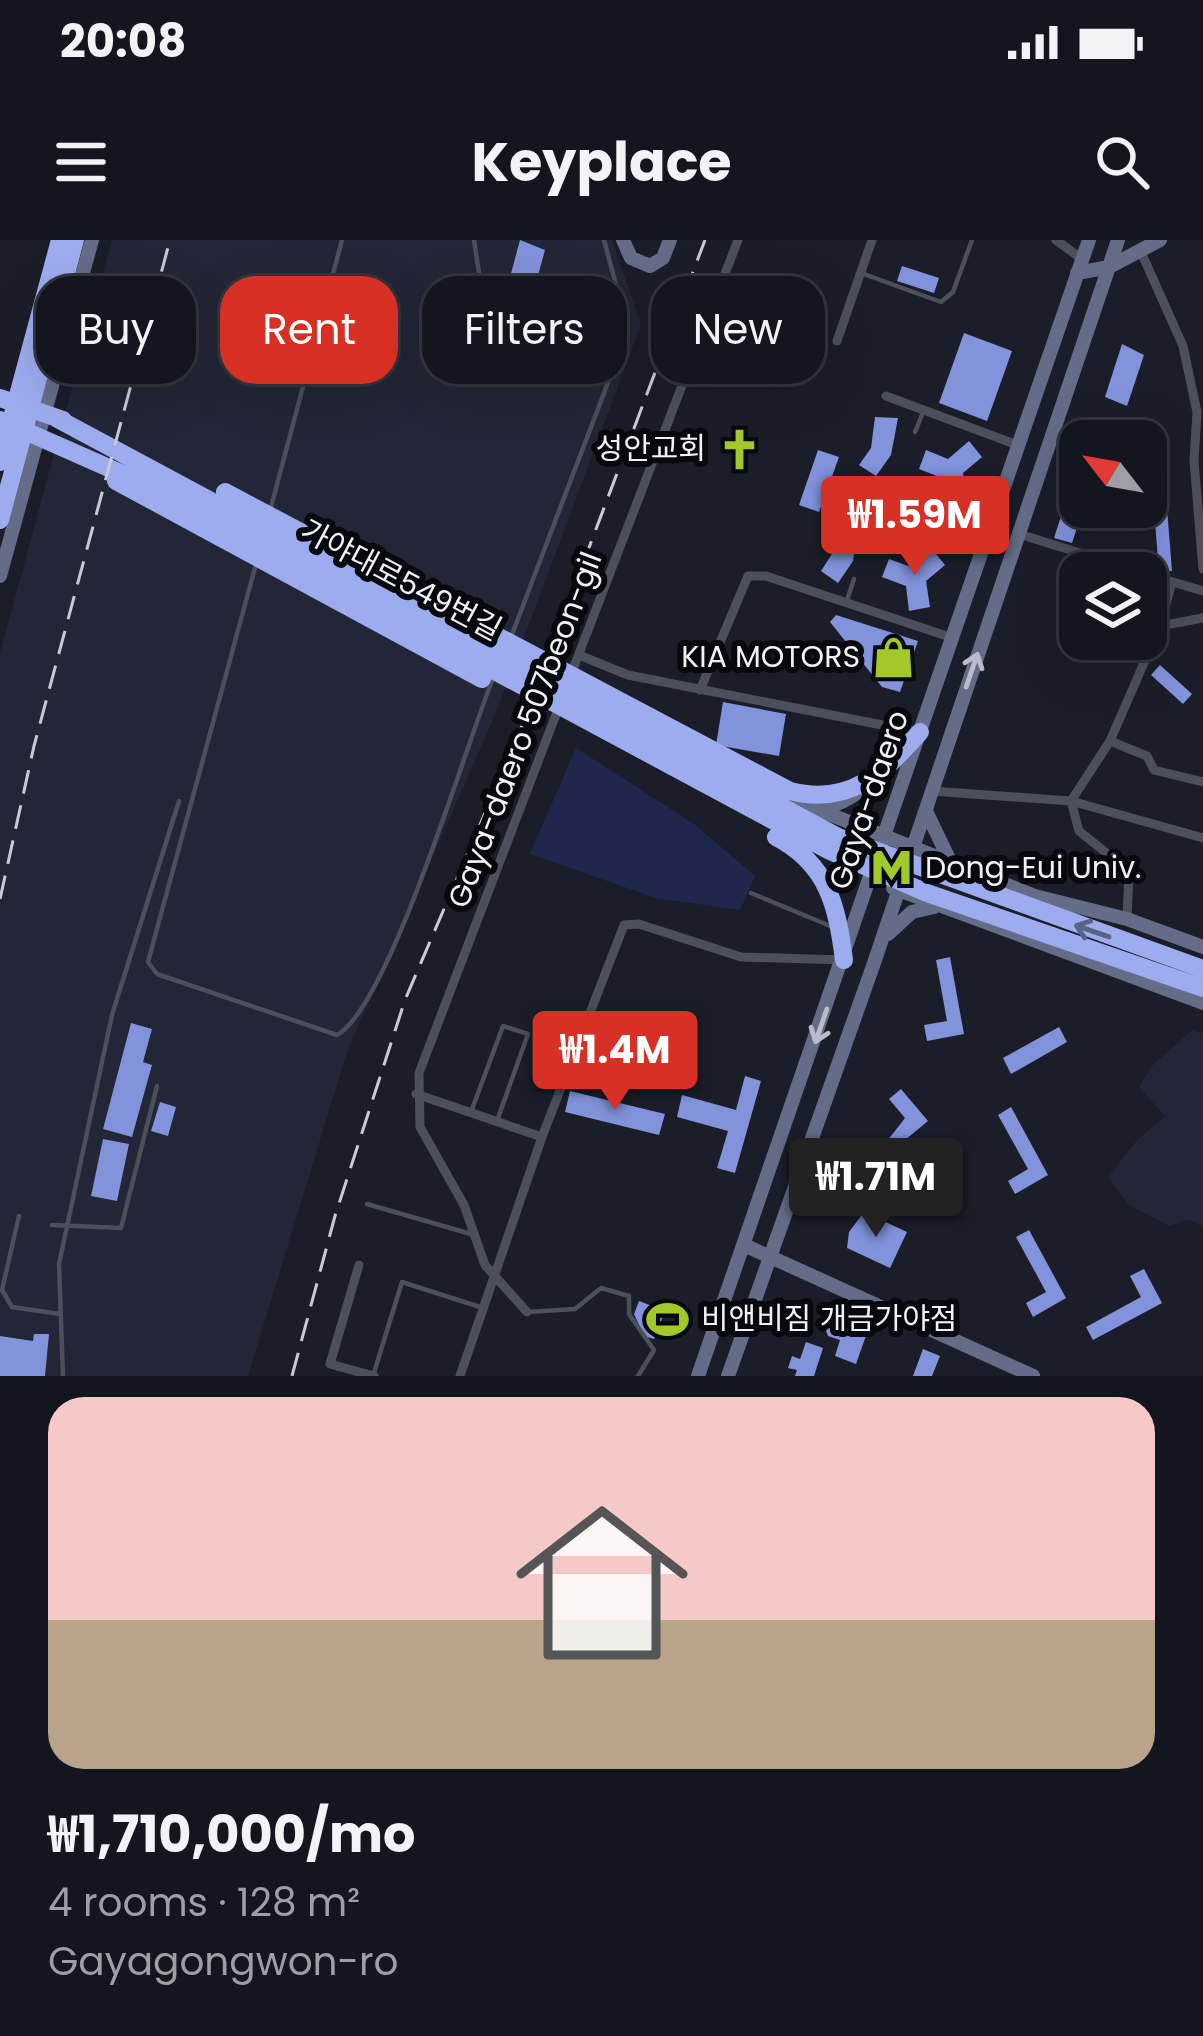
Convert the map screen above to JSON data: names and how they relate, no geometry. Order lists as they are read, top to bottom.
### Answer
{
  "streets": {
    "main road": ["가야대로549번길", "Gaya-daero"],
    "street": ["Gaya-daero 507beon-gil"]
  },
  "places": {
    "church": ["성안교회"],
    "shop": ["KIA MOTORS"],
    "metro station": ["Dong-Eui Univ."],
    "sports": ["비앤비짐 개금가야점"]
  },
  "north": "top left",
  "page": {
    "status": "20:08",
    "header": "Keyplace",
    "chip": [
      "Buy",
      "Rent",
      "Filters",
      "New"
    ],
    "price": ["₩1.59M", "₩1.4M", "₩1.71M"],
    "list": [
      {
        "name": "₩1,710,000/mo",
        "note": "4 rooms · 128 m² · Gayagongwon-ro"
      }
    ]
  }
}
